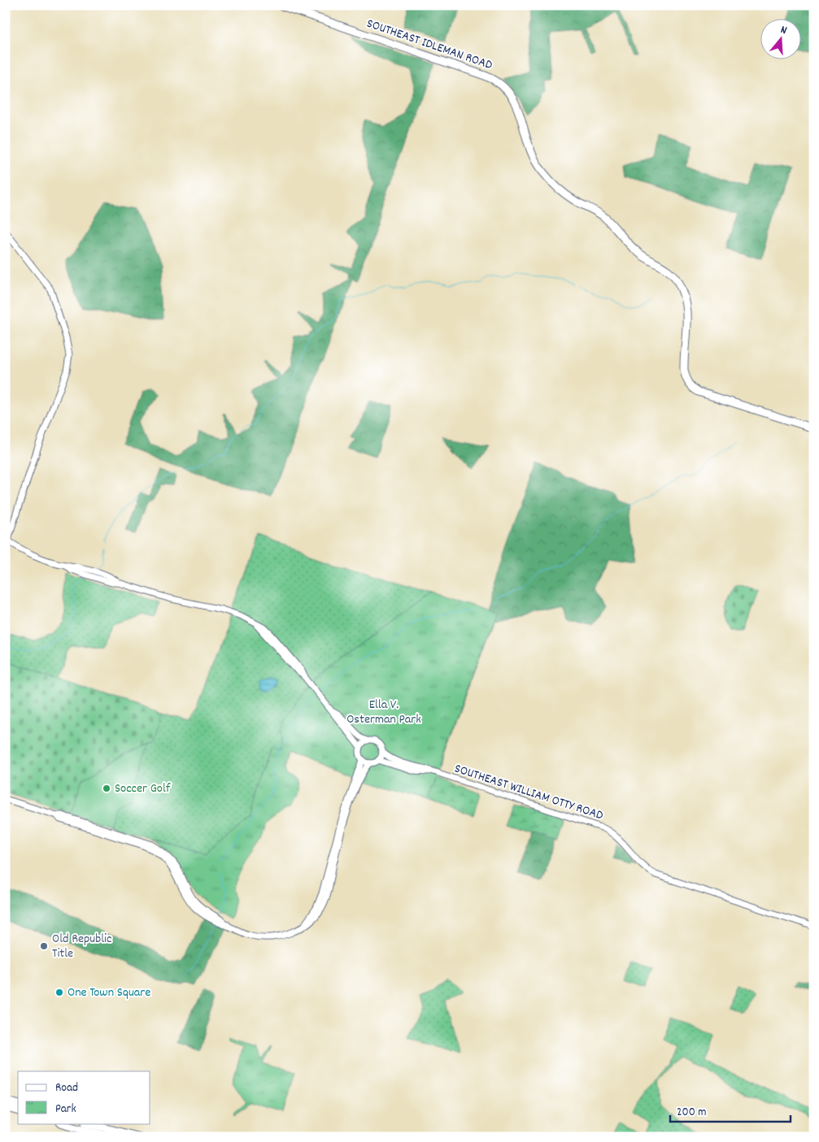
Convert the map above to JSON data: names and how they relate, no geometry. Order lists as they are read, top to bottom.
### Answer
{
  "streets": {
    "main road": ["SOUTHEAST IDLEMAN ROAD"],
    "street": ["SOUTHEAST WILLIAM OTTY ROAD"]
  },
  "parks": ["Ella V. Osterman Park"],
  "places": ["Soccer Golf", "Old Republic Title", "One Town Square"],
  "legend": ["Road", "Park"],
  "scale_bar": "200 m",
  "north": "top"
}
